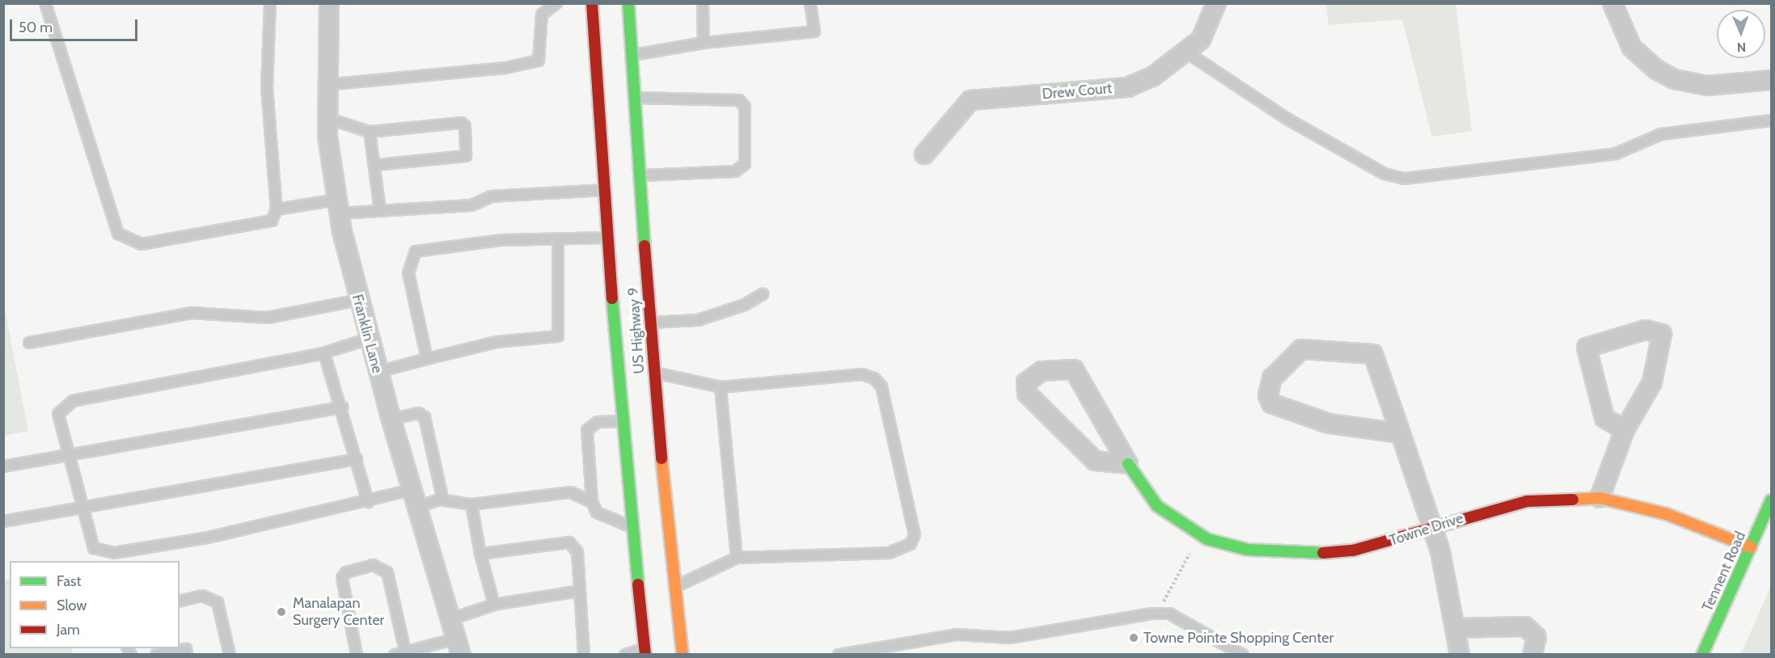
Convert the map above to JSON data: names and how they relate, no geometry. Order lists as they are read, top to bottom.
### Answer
{
  "streets": {
    "main road": ["US Highway 9", "Towne Drive", "Tennent Road"],
    "street": ["Drew Court", "Franklin Lane"]
  },
  "crossings": [
    ["Towne Drive", "Tennent Road"]
  ],
  "places": ["Manalapan Surgery Center", "Towne Pointe Shopping Center"],
  "legend": ["Fast", "Slow", "Jam"],
  "scale_bar": "50 m",
  "north": "bottom"
}
